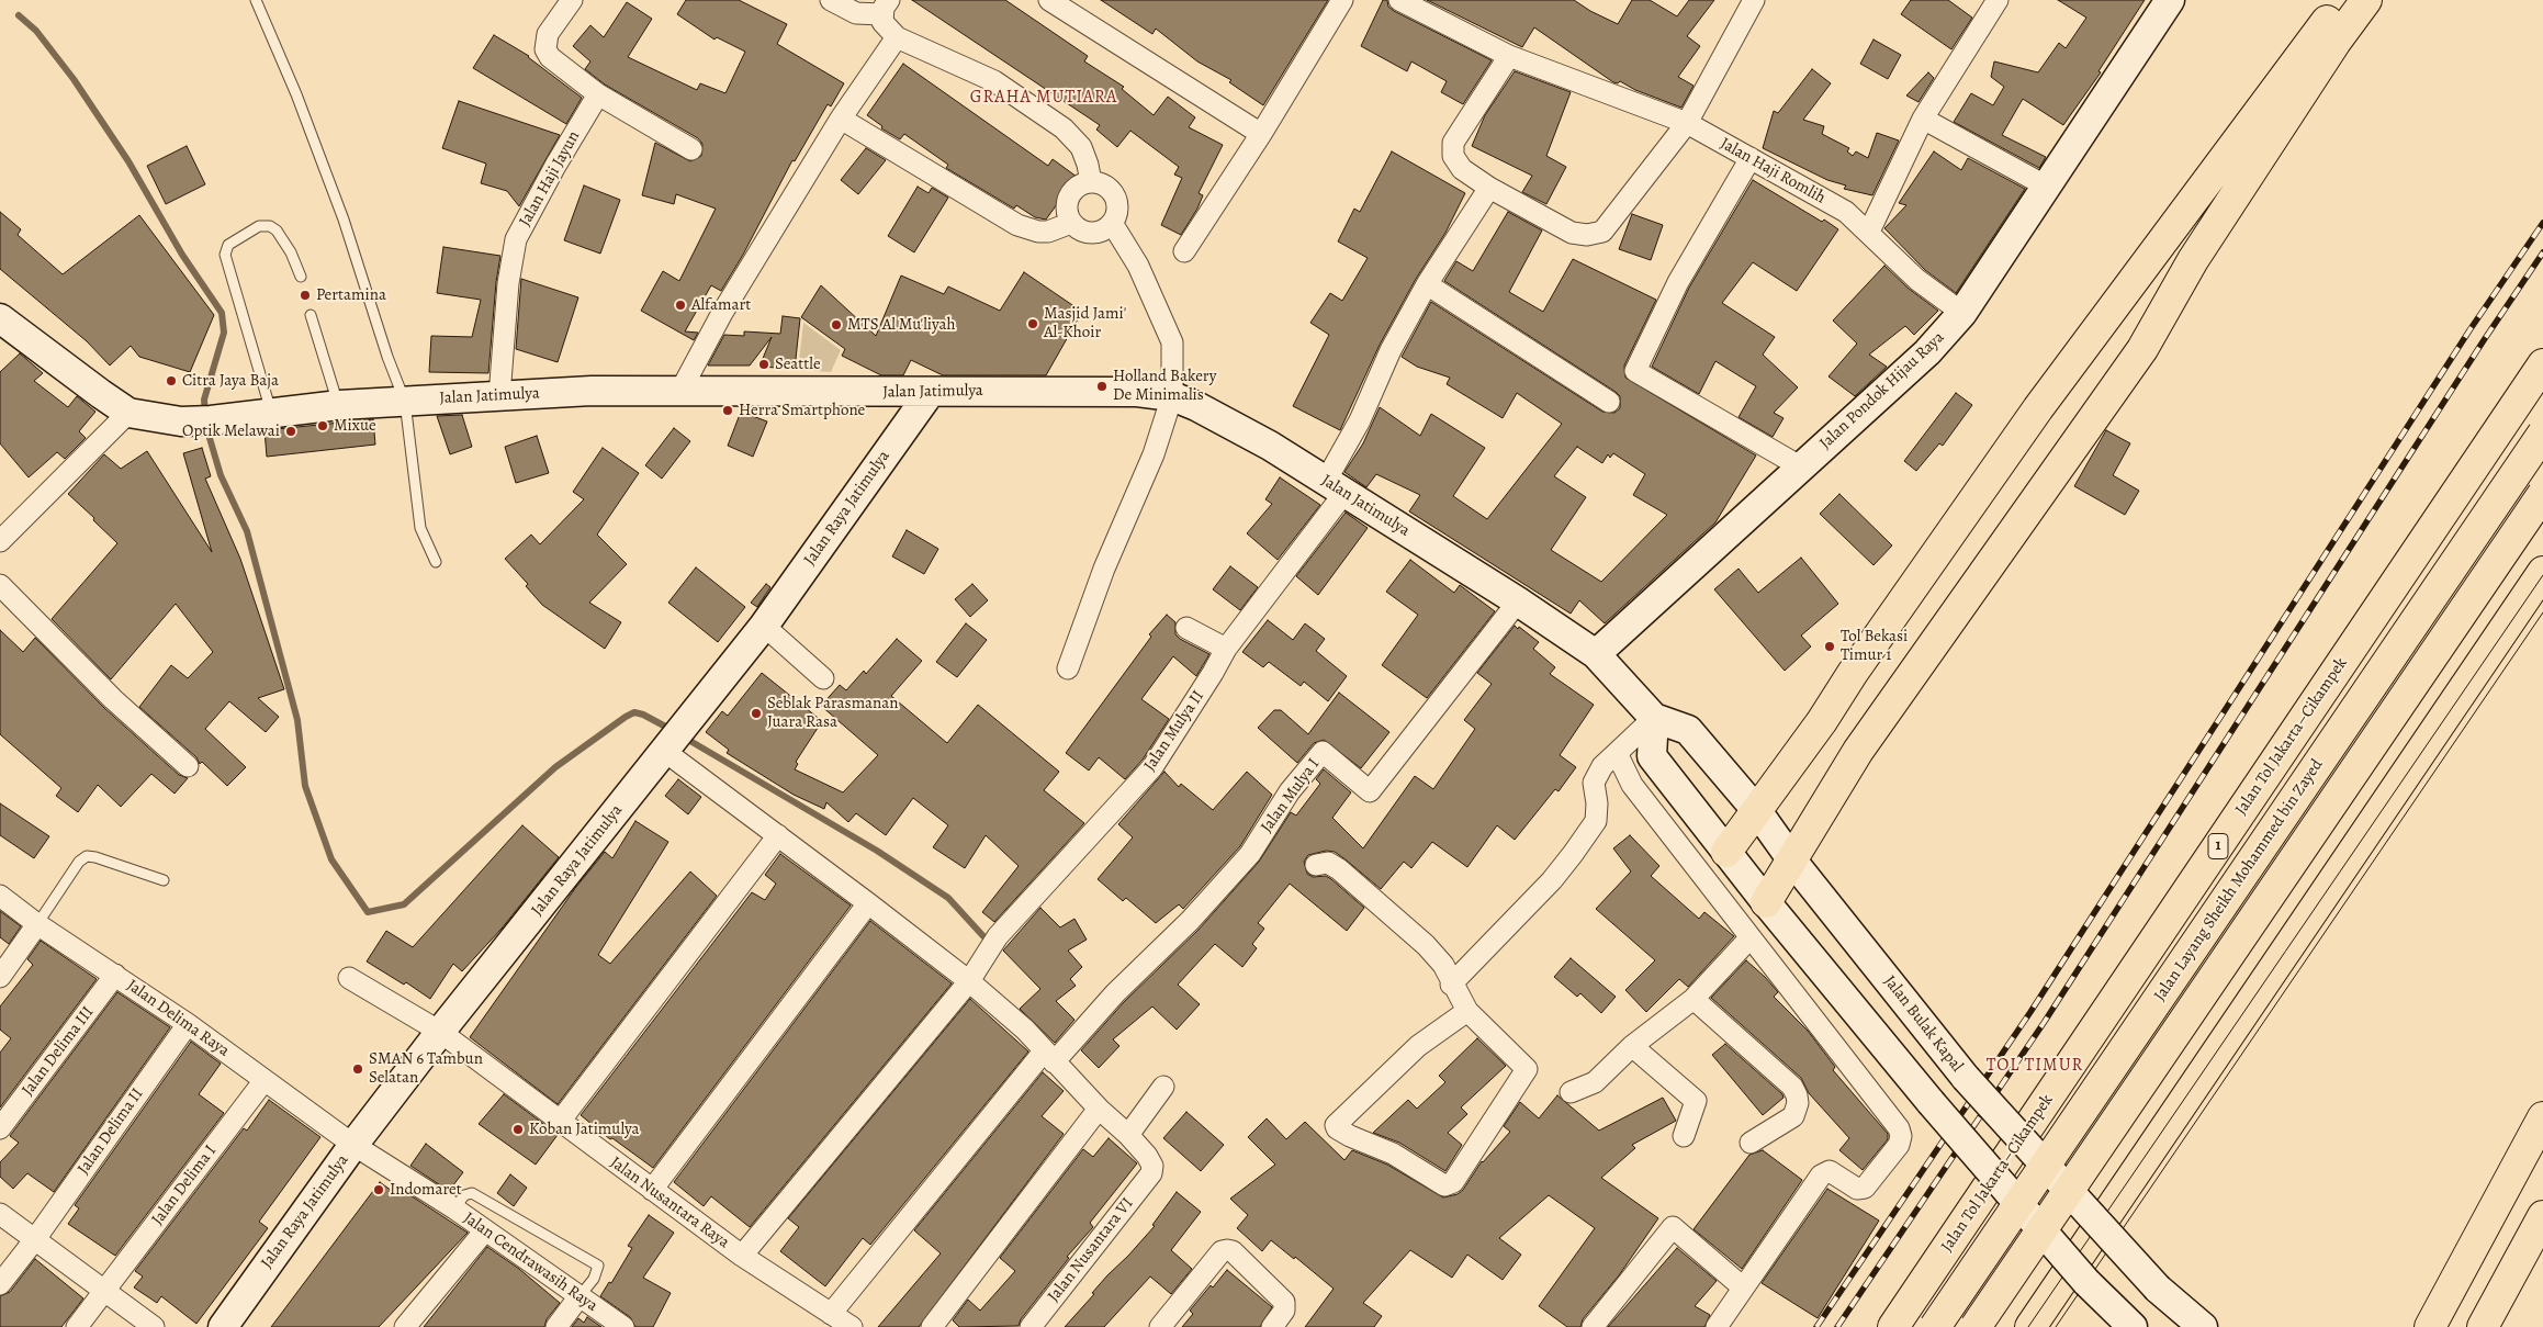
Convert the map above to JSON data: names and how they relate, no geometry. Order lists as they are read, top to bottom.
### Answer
{
  "streets": {
    "highway": ["Jalan Tol Jakarta–Cikampek", "1", "Jalan Layang Sheikh Mohammed bin Zayed"],
    "main road": [
      "Jalan Pondok Hijau Raya",
      "Jalan Jatimulya",
      "Jalan Raya Jatimulya",
      "Jalan Bulak Kapal"
    ],
    "street": [
      "Jalan Haji Romlih",
      "Jalan Haji Jayun",
      "Jalan Mulya II",
      "Jalan Mulya I",
      "Jalan Delima Raya",
      "Jalan Delima III",
      "Jalan Delima II",
      "Jalan Delima I",
      "Jalan Nusantara Raya",
      "Jalan Nusantara VI",
      "Jalan Cendrawasih Raya"
    ]
  },
  "crossings": [
    ["Jalan Haji Romlih", "Jalan Pondok Hijau Raya"],
    ["Jalan Haji Jayun", "Jalan Jatimulya"],
    ["Jalan Pondok Hijau Raya", "Jalan Jatimulya"],
    ["Jalan Pondok Hijau Raya", "Jalan Bulak Kapal"],
    ["Jalan Jatimulya", "Jalan Raya Jatimulya"],
    ["Jalan Jatimulya", "Jalan Mulya II"],
    ["Jalan Jatimulya", "Jalan Mulya I"],
    ["Jalan Jatimulya", "Jalan Bulak Kapal"],
    ["Jalan Raya Jatimulya", "Jalan Delima Raya"],
    ["Jalan Raya Jatimulya", "Jalan Nusantara Raya"],
    ["Jalan Raya Jatimulya", "Jalan Cendrawasih Raya"],
    ["Jalan Mulya II", "Jalan Nusantara Raya"],
    ["Jalan Delima Raya", "Jalan Delima III"],
    ["Jalan Delima Raya", "Jalan Delima II"],
    ["Jalan Delima Raya", "Jalan Delima I"],
    ["Jalan Delima Raya", "Jalan Cendrawasih Raya"]
  ],
  "districts": ["GRAHA MUTIARA", "TOL TIMUR"],
  "places": [
    "Pertamina",
    "Alfamart",
    "Masjid Jami' Al-Khoir",
    "MTS Al Mu'liyah",
    "Seattle",
    "Citra Jaya Baja",
    "Holland Bakery De Minimalis",
    "Herra Smartphone",
    "Mixue",
    "Optik Melawai",
    "Tol Bekasi Timur 1",
    "Seblak Parasmanan Juara Rasa",
    "SMAN 6 Tambun Selatan",
    "Koban Jatimulya",
    "Indomaret"
  ]
}
